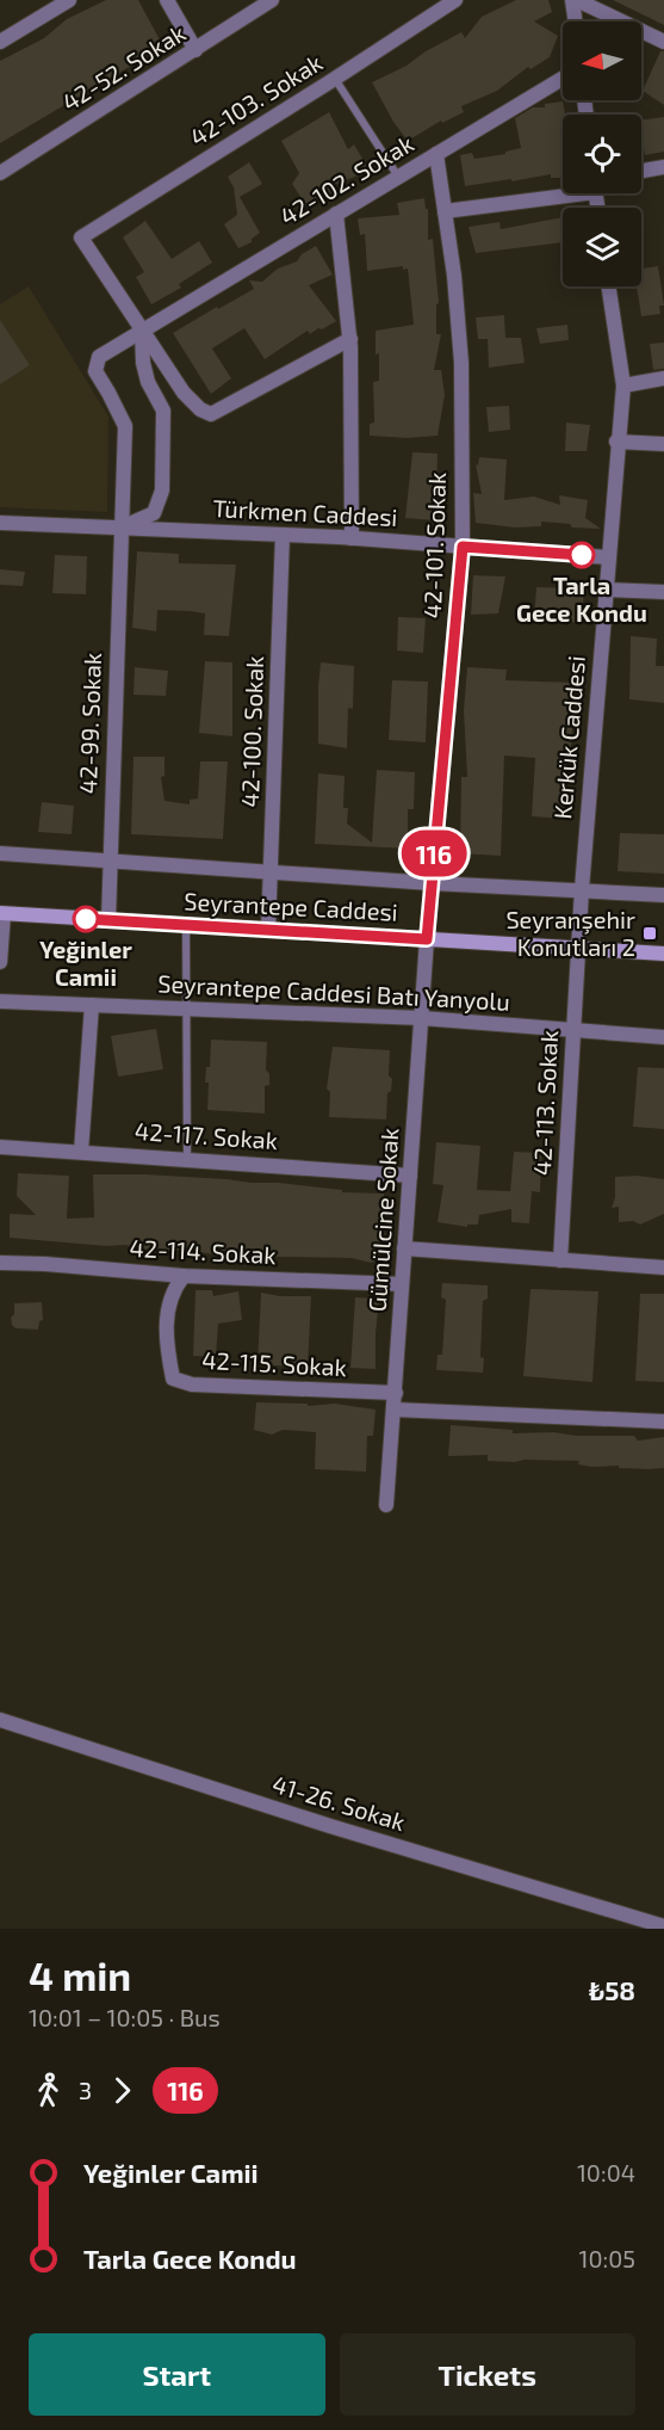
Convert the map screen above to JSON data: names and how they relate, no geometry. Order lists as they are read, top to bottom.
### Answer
{
  "streets": {
    "street": [
      "42-52. Sokak",
      "42-103. Sokak",
      "42-102. Sokak",
      "Türkmen Caddesi",
      "42-101. Sokak",
      "42-99. Sokak",
      "42-100. Sokak",
      "Kerkük Caddesi",
      "Seyrantepe Caddesi",
      "Seyrantepe Caddesi Batı Yanyolu",
      "42-113. Sokak",
      "42-117. Sokak",
      "Gümülcine Sokak",
      "42-114. Sokak",
      "42-115. Sokak",
      "41-26. Sokak"
    ]
  },
  "crossings": [
    ["42-103. Sokak", "42-102. Sokak"],
    ["42-103. Sokak", "42-99. Sokak"],
    ["42-102. Sokak", "42-101. Sokak"],
    ["42-102. Sokak", "42-99. Sokak"],
    ["Türkmen Caddesi", "42-101. Sokak"],
    ["Türkmen Caddesi", "42-99. Sokak"],
    ["Türkmen Caddesi", "42-100. Sokak"],
    ["Türkmen Caddesi", "Kerkük Caddesi"],
    ["42-101. Sokak", "Seyrantepe Caddesi"],
    ["42-101. Sokak", "Gümülcine Sokak"],
    ["42-99. Sokak", "Seyrantepe Caddesi"],
    ["42-100. Sokak", "Seyrantepe Caddesi"],
    ["Kerkük Caddesi", "Seyrantepe Caddesi"],
    ["Kerkük Caddesi", "42-113. Sokak"],
    ["Seyrantepe Caddesi", "42-113. Sokak"],
    ["Seyrantepe Caddesi", "Gümülcine Sokak"],
    ["Seyrantepe Caddesi Batı Yanyolu", "42-113. Sokak"],
    ["Seyrantepe Caddesi Batı Yanyolu", "Gümülcine Sokak"],
    ["42-117. Sokak", "Gümülcine Sokak"],
    ["Gümülcine Sokak", "42-114. Sokak"],
    ["Gümülcine Sokak", "42-115. Sokak"],
    ["42-114. Sokak", "42-115. Sokak"]
  ],
  "places": {
    "other": ["Tarla Gece Kondu", "Yeğinler Camii"],
    "transit": ["Seyranşehir Konutları 2"]
  },
  "lines": ["bus line 116"],
  "north": "left",
  "page": {
    "on_map": "116",
    "heading": ["4 min", "10:01 – 10:05 · Bus", "₺58"],
    "legs": ["3", "116"],
    "list": [
      {
        "name": "Yeğinler Camii",
        "value": "10:04"
      },
      {
        "name": "Tarla Gece Kondu",
        "value": "10:05"
      }
    ],
    "buttons": ["Start", "Tickets"]
  }
}
